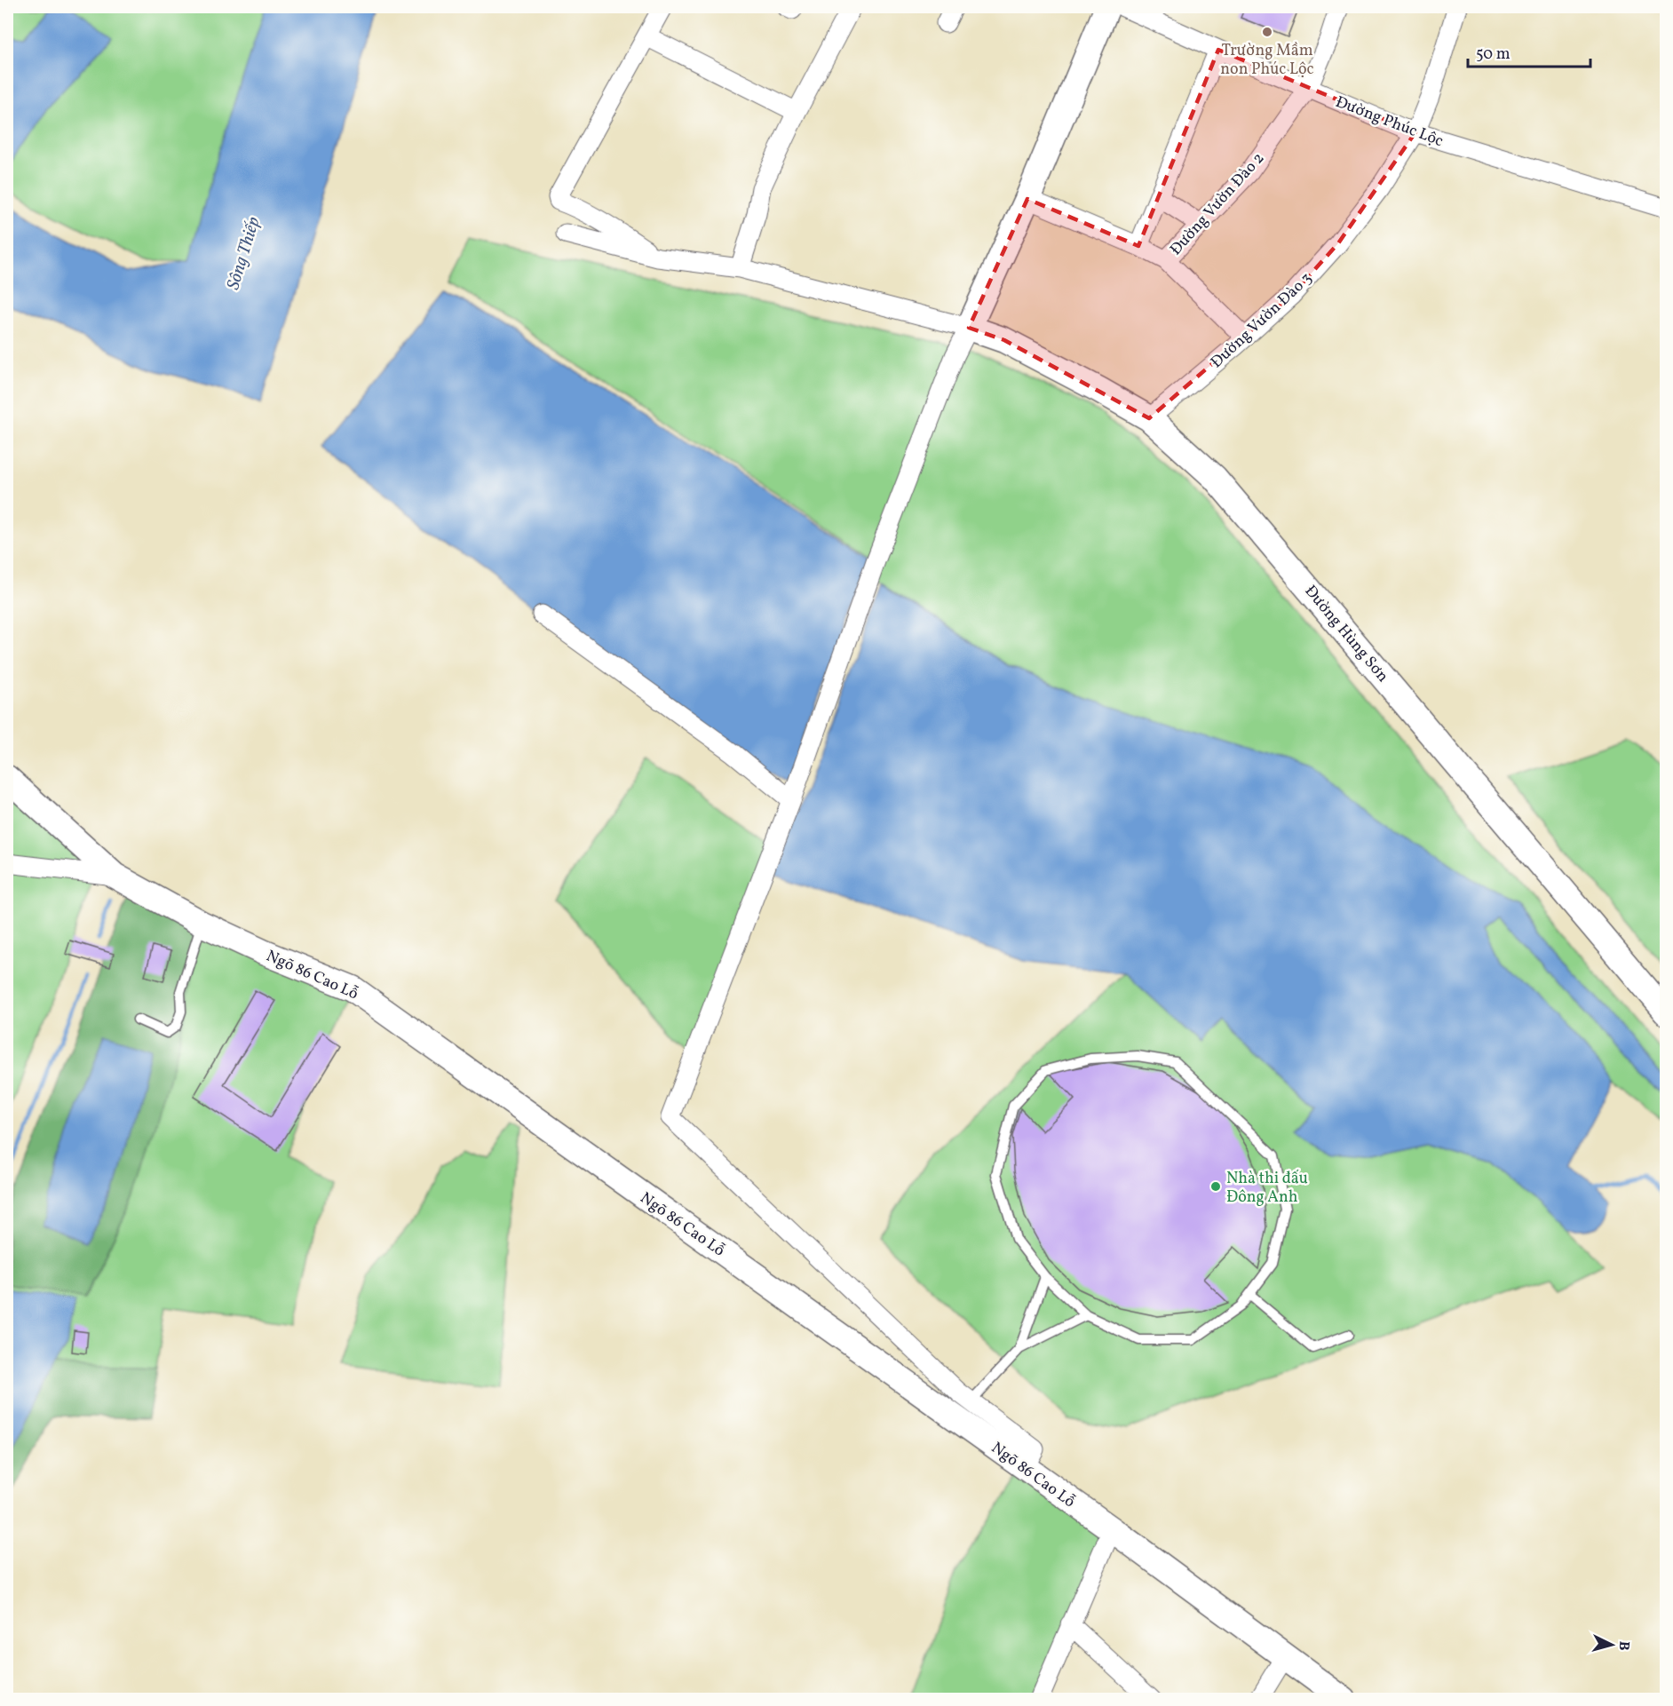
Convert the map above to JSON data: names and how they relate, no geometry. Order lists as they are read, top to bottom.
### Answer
{
  "streets": {
    "street": [
      "Đường Phúc Lộc",
      "Đường Vườn Đào 2",
      "Đường Vườn Đào 3",
      "Đường Hùng Sơn",
      "Ngõ 86 Cao Lỗ"
    ]
  },
  "crossings": [
    ["Đường Phúc Lộc", "Đường Vườn Đào 2"],
    ["Đường Phúc Lộc", "Đường Vườn Đào 3"],
    ["Đường Vườn Đào 3", "Đường Hùng Sơn"]
  ],
  "water": ["Sông Thiếp"],
  "places": ["Trường Mầm non Phúc Lộc", "Nhà thi đấu Đông Anh"],
  "scale_bar": "50 m",
  "north": "right"
}
